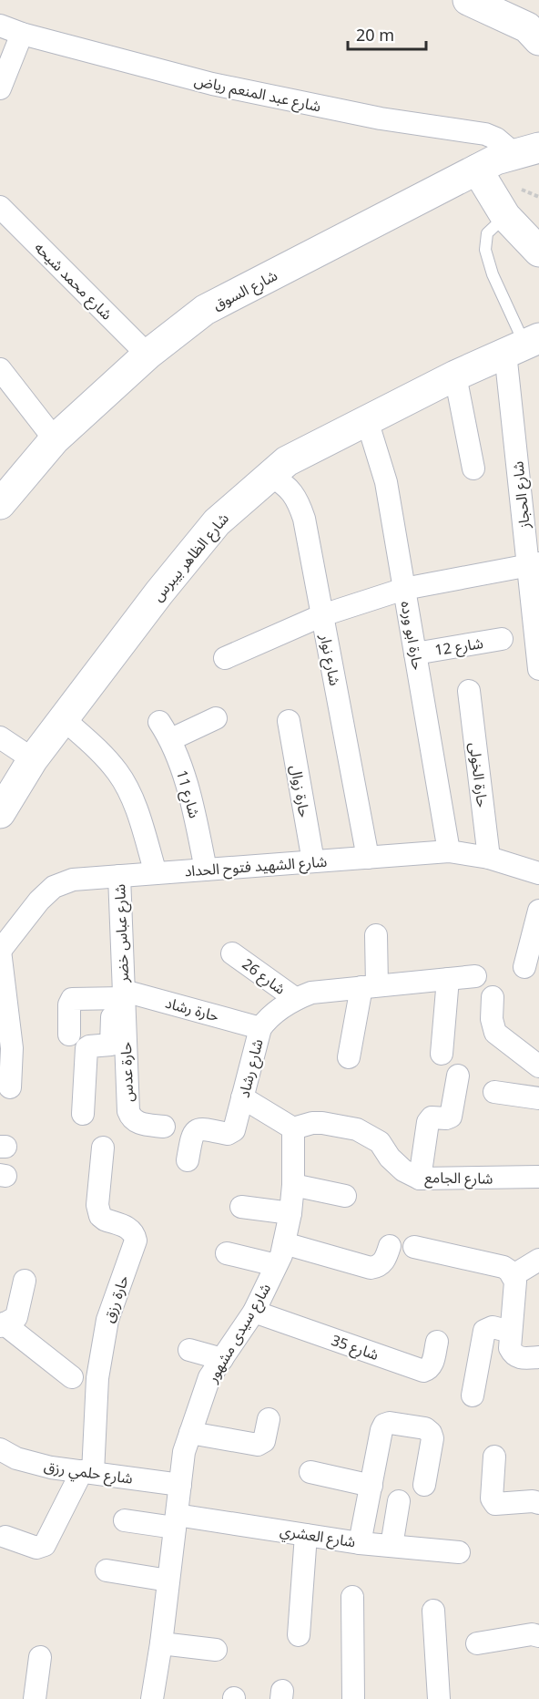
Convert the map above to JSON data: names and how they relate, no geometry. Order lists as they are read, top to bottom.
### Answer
{
  "streets": {
    "main road": ["شارع السوق", "شارع الظاهر بيبرس"],
    "street": [
      "شارع عبد المنعم رياض",
      "شارع محمد شيحه",
      "شارع الحجاز",
      "حارة ابو ورده",
      "شارع 12",
      "شارع نوار",
      "حارة الخولى",
      "حارة زوال",
      "شارع 11",
      "شارع الشهيد فتوح الحداد",
      "شارع عباس خضر",
      "شارع 26",
      "حارة رشاد",
      "شارع رشاد",
      "حارة عدس",
      "شارع الجامع",
      "حارة رزق",
      "شارع سيدى مشهور",
      "شارع 35",
      "شارع حلمي رزق",
      "شارع العشري"
    ]
  },
  "crossings": [
    ["شارع عبد المنعم رياض", "شارع السوق"],
    ["شارع محمد شيحه", "شارع السوق"],
    ["شارع الحجاز", "شارع الظاهر بيبرس"],
    ["شارع الظاهر بيبرس", "حارة ابو ورده"],
    ["شارع الظاهر بيبرس", "شارع نوار"],
    ["حارة ابو ورده", "شارع 12"],
    ["حارة ابو ورده", "شارع الشهيد فتوح الحداد"],
    ["شارع نوار", "شارع الشهيد فتوح الحداد"],
    ["حارة الخولى", "شارع الشهيد فتوح الحداد"],
    ["حارة زوال", "شارع الشهيد فتوح الحداد"],
    ["شارع 11", "شارع الشهيد فتوح الحداد"],
    ["شارع الشهيد فتوح الحداد", "شارع عباس خضر"],
    ["شارع عباس خضر", "حارة رشاد"],
    ["شارع عباس خضر", "حارة عدس"],
    ["شارع 26", "شارع رشاد"],
    ["حارة رشاد", "شارع رشاد"],
    ["حارة رشاد", "حارة عدس"],
    ["شارع الجامع", "شارع سيدى مشهور"],
    ["حارة رزق", "شارع حلمي رزق"],
    ["شارع سيدى مشهور", "شارع 35"],
    ["شارع سيدى مشهور", "شارع حلمي رزق"],
    ["شارع سيدى مشهور", "شارع العشري"]
  ],
  "scale_bar": "20 m"
}
